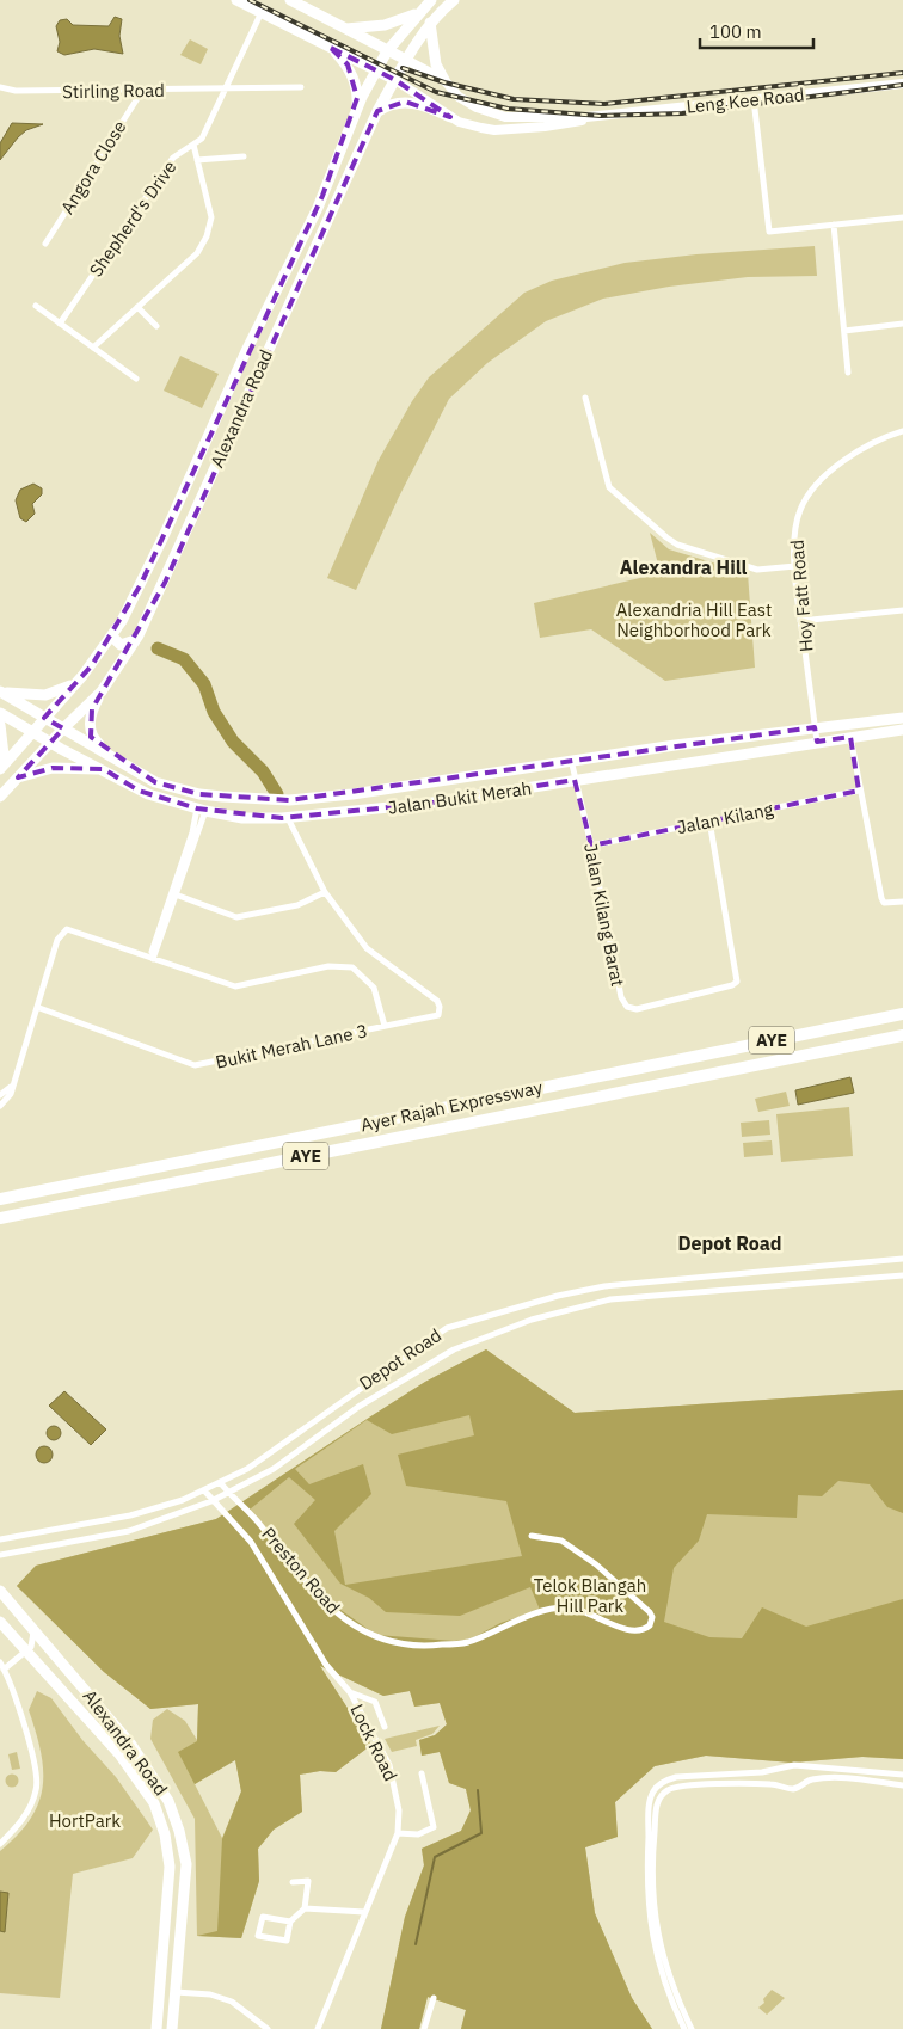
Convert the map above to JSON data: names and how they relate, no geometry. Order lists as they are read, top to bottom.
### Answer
{
  "streets": {
    "highway": ["AYE", "Ayer Rajah Expressway"],
    "main road": ["Alexandra Road", "Jalan Bukit Merah"],
    "street": [
      "Stirling Road",
      "Leng Kee Road",
      "Angora Close",
      "Shepherd's Drive",
      "Hoy Fatt Road",
      "Jalan Kilang",
      "Jalan Kilang Barat",
      "Bukit Merah Lane 3",
      "Depot Road",
      "Preston Road",
      "Lock Road"
    ]
  },
  "crossings": [
    ["Stirling Road", "Angora Close"],
    ["Stirling Road", "Shepherd's Drive"],
    ["Leng Kee Road", "Alexandra Road"],
    ["Alexandra Road", "Jalan Bukit Merah"],
    ["Hoy Fatt Road", "Jalan Bukit Merah"],
    ["Jalan Bukit Merah", "Jalan Kilang Barat"],
    ["Jalan Kilang", "Jalan Kilang Barat"],
    ["Depot Road", "Preston Road"],
    ["Depot Road", "Lock Road"]
  ],
  "districts": ["Alexandra Hill", "Depot Road"],
  "parks": ["Alexandria Hill East Neighborhood Park", "Telok Blangah Hill Park", "HortPark"],
  "scale_bar": "100 m"
}
